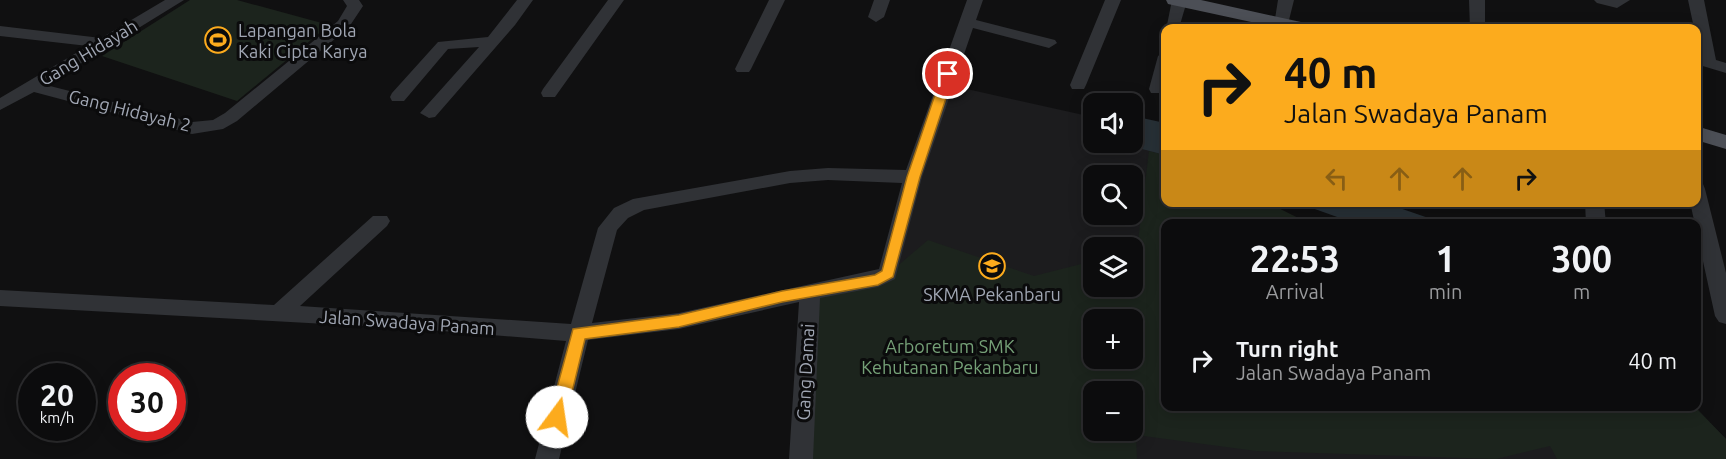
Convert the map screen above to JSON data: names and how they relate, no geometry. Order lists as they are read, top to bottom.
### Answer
{
  "streets": {
    "street": [
      "Gang Hidayah",
      "Gang Hidayah 2",
      "Jalan Swadaya Panam",
      "Gang Damai"
    ]
  },
  "crossings": [
    ["Gang Hidayah", "Gang Hidayah 2"],
    ["Jalan Swadaya Panam", "Gang Damai"]
  ],
  "parks": ["Arboretum SMK Kehutanan Pekanbaru"],
  "places": {
    "sports": ["Lapangan Bola Kaki Cipta Karya"],
    "school or university": ["SKMA Pekanbaru"]
  },
  "page": {
    "turn": ["40 m", "Jalan Swadaya Panam"],
    "map_buttons": ["+", "−"],
    "eta": [
      "22:53",
      "Arrival",
      "1",
      "min",
      "300",
      "m"
    ],
    "list": [
      {
        "name": "Turn right",
        "note": "Jalan Swadaya Panam",
        "value": "40 m"
      }
    ],
    "speed": "20 km/h",
    "limit": "30"
  }
}
